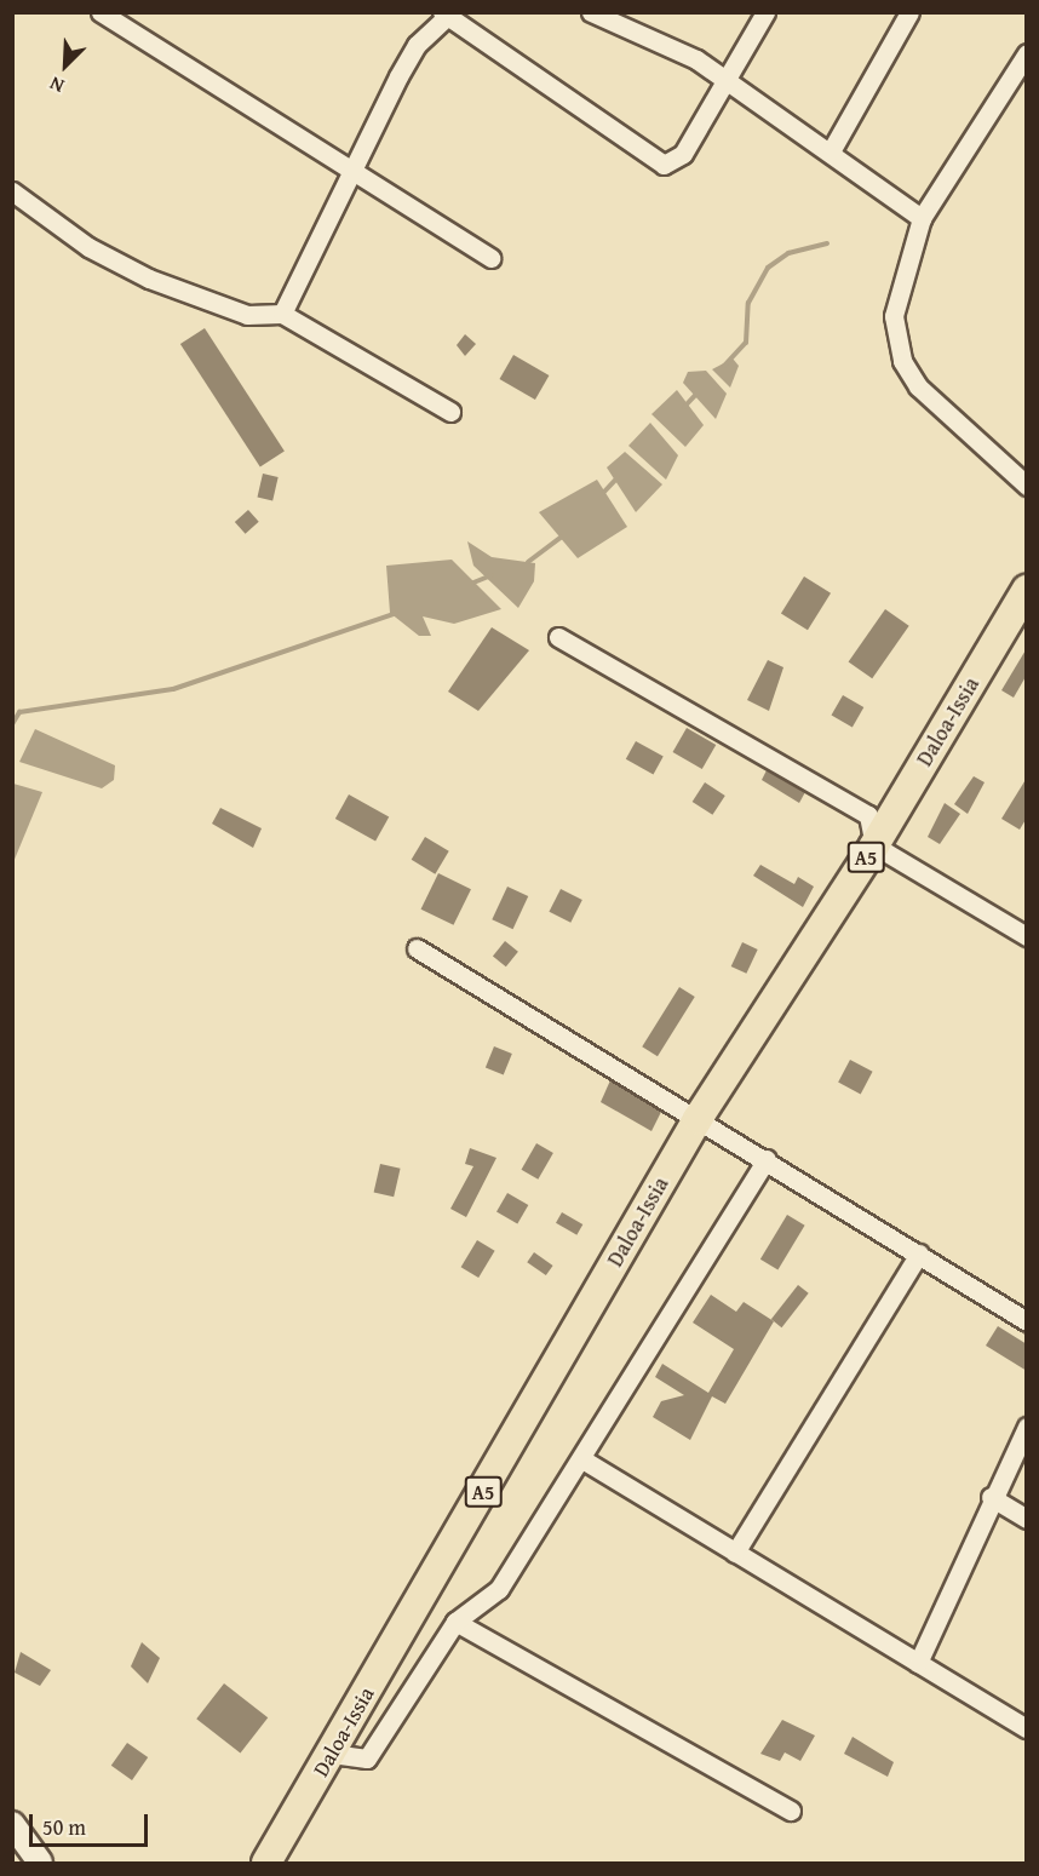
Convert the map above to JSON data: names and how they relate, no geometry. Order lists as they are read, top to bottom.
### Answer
{
  "streets": {
    "main road": ["Daloa-Issia", "A5"]
  },
  "scale_bar": "50 m",
  "north": "bottom left"
}
